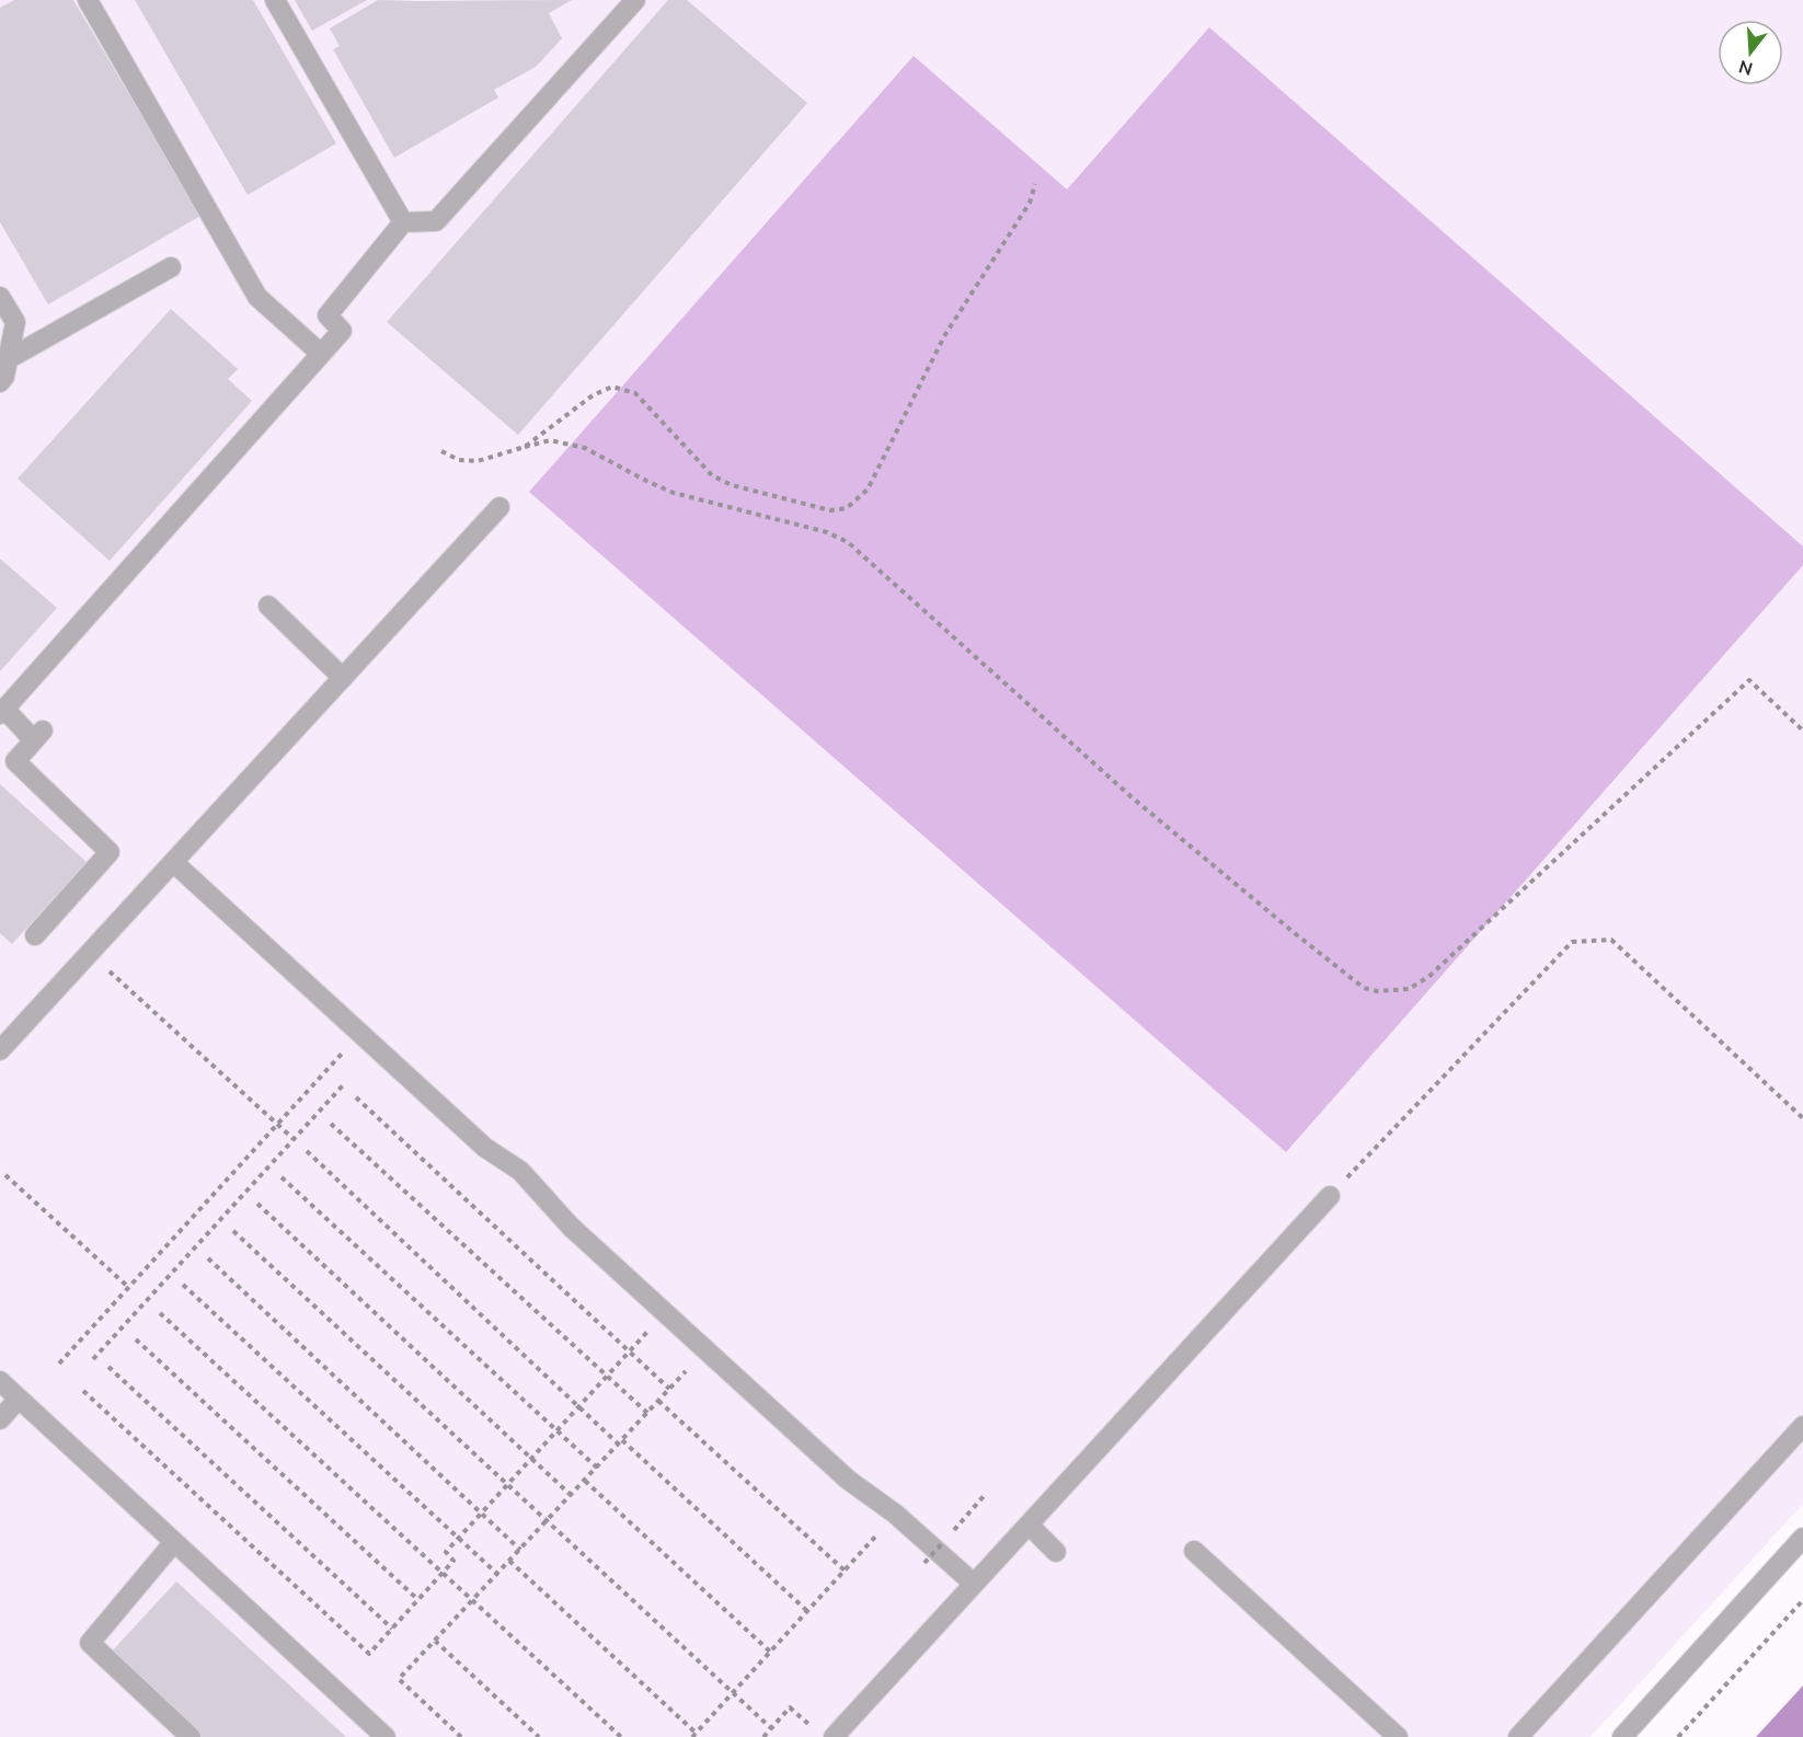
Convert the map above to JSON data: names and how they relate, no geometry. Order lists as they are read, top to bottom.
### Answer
{
  "north": "bottom"
}
